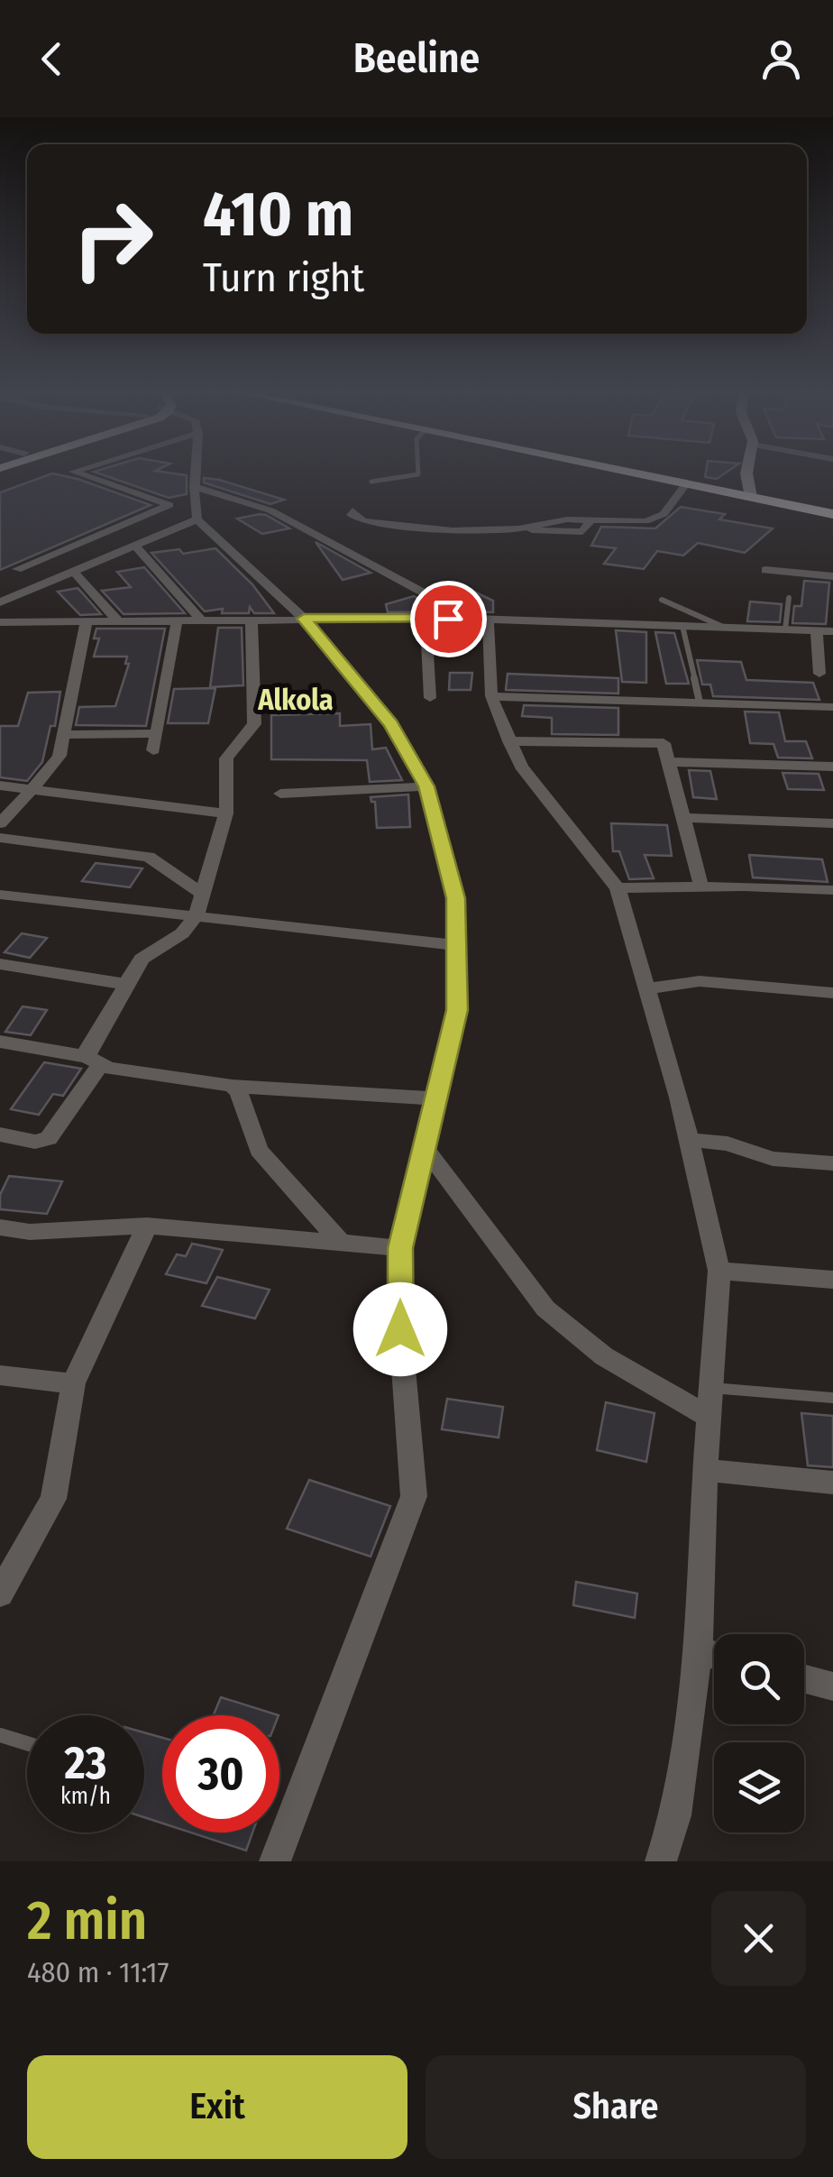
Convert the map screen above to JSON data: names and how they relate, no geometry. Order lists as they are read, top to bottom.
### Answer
{
  "districts": ["Alkola"],
  "page": {
    "header": "Beeline",
    "turn": ["410 m", "Turn right"],
    "speed": "23 km/h",
    "limit": "30",
    "heading": ["2 min", "480 m · 11:17"],
    "buttons": ["Exit", "Share"]
  }
}
